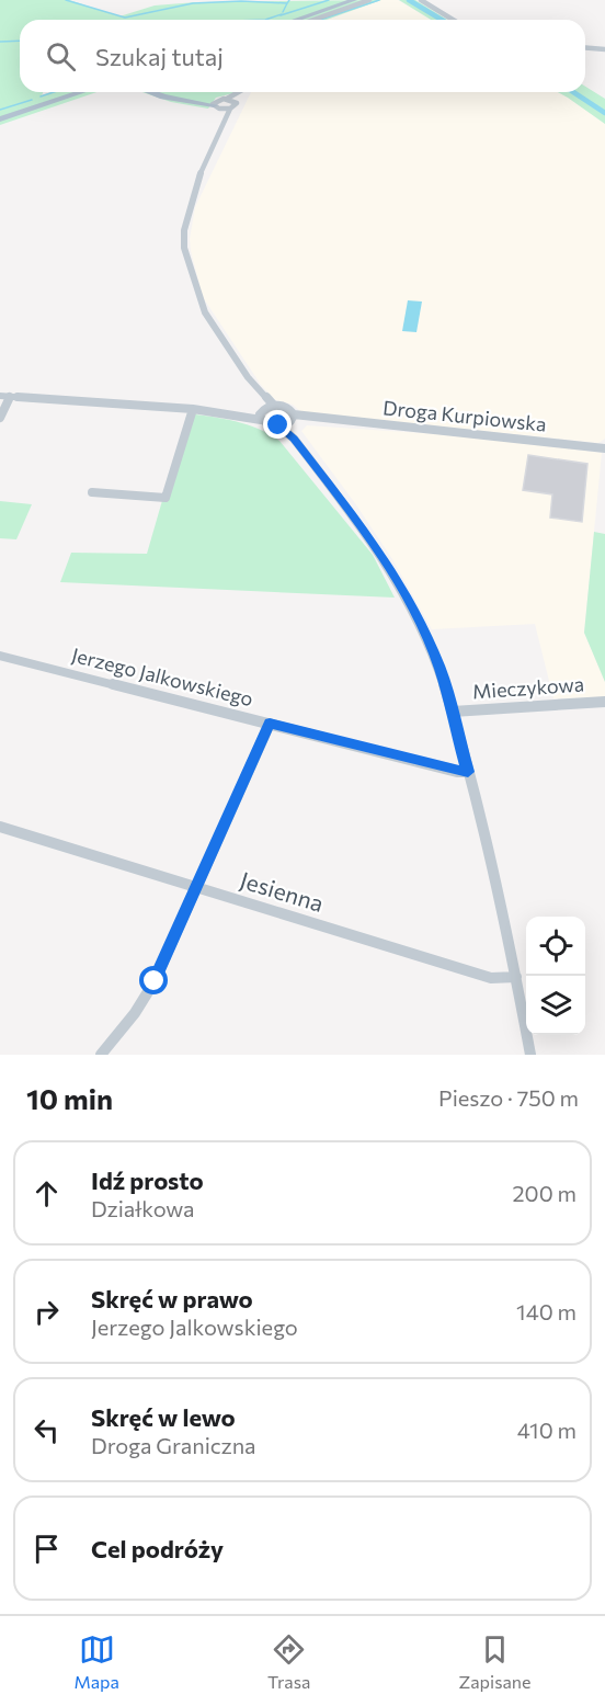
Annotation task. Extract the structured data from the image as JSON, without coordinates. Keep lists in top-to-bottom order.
{
  "streets": {
    "street": [
      "Droga Kurpiowska",
      "Jerzego Jalkowskiego",
      "Mieczykowa",
      "Jesienna"
    ]
  },
  "page": {
    "search": "Szukaj tutaj",
    "heading": ["10 min", "Pieszo · 750 m"],
    "list": [
      ["Idź prosto", "Działkowa", "200 m"],
      ["Skręć w prawo", "Jerzego Jalkowskiego", "140 m"],
      ["Skręć w lewo", "Droga Graniczna", "410 m"],
      "Cel podróży"
    ],
    "nav": ["Mapa", "Trasa", "Zapisane"]
  }
}
